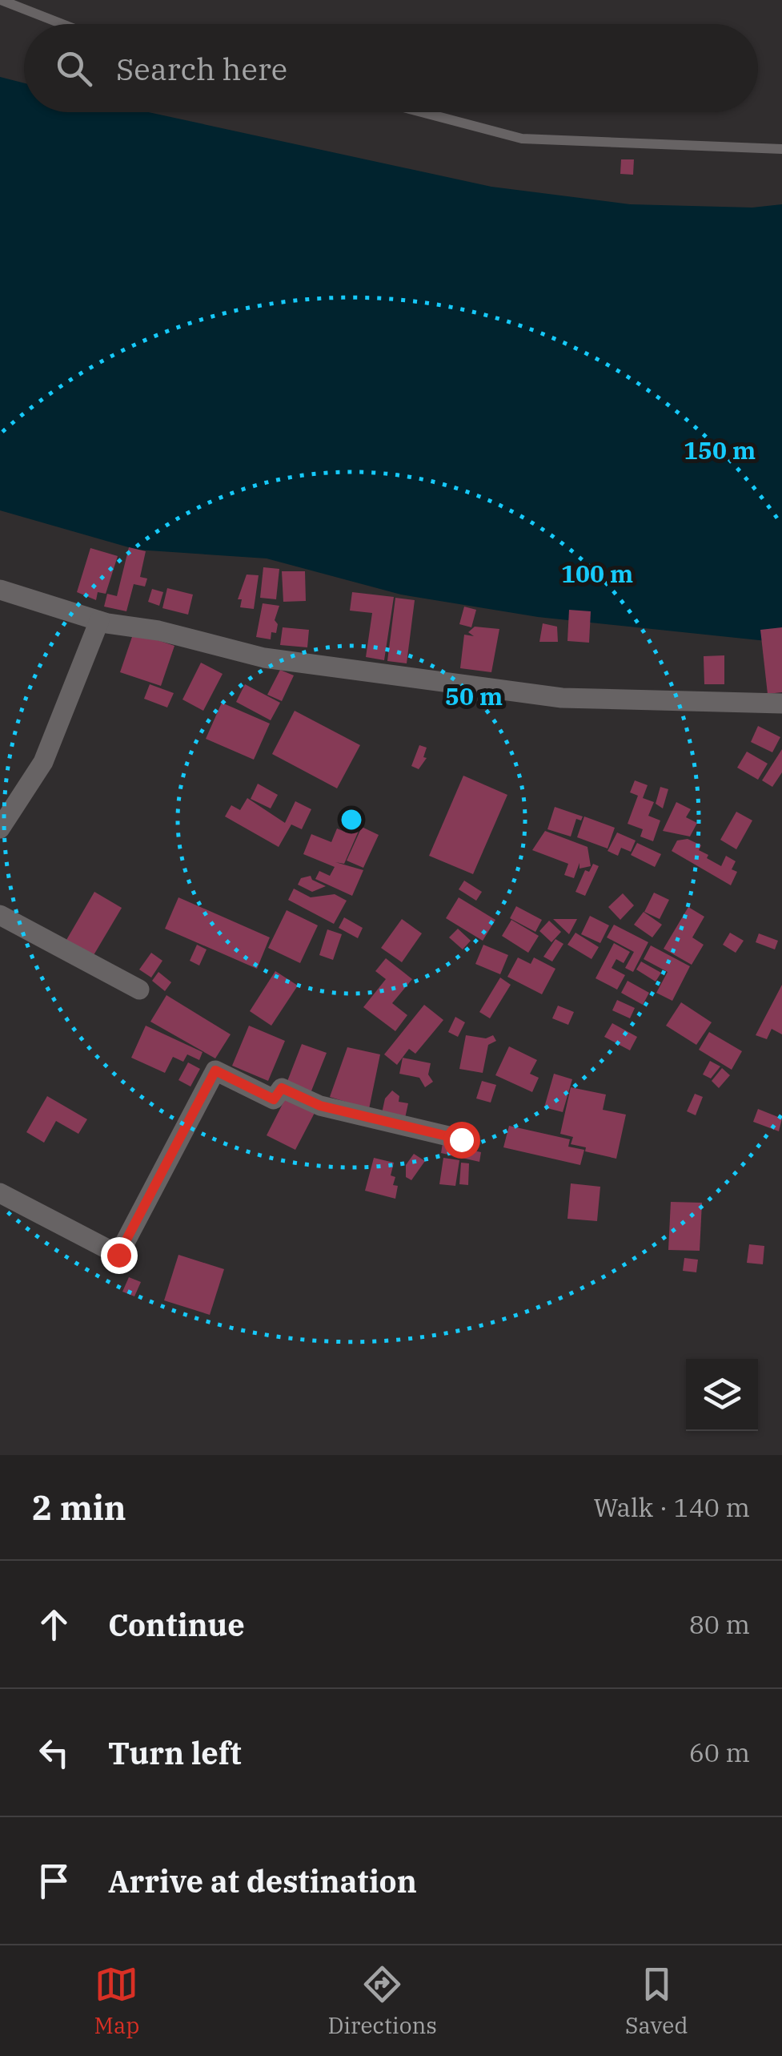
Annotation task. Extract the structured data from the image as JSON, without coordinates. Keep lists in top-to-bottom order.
{
  "page": {
    "search": "Search here",
    "heading": ["2 min", "Walk · 140 m"],
    "list": [
      ["Continue", "80 m"],
      ["Turn left", "60 m"],
      "Arrive at destination"
    ],
    "nav": ["Map", "Directions", "Saved"]
  },
  "rings": ["150 m", "100 m", "50 m"]
}
